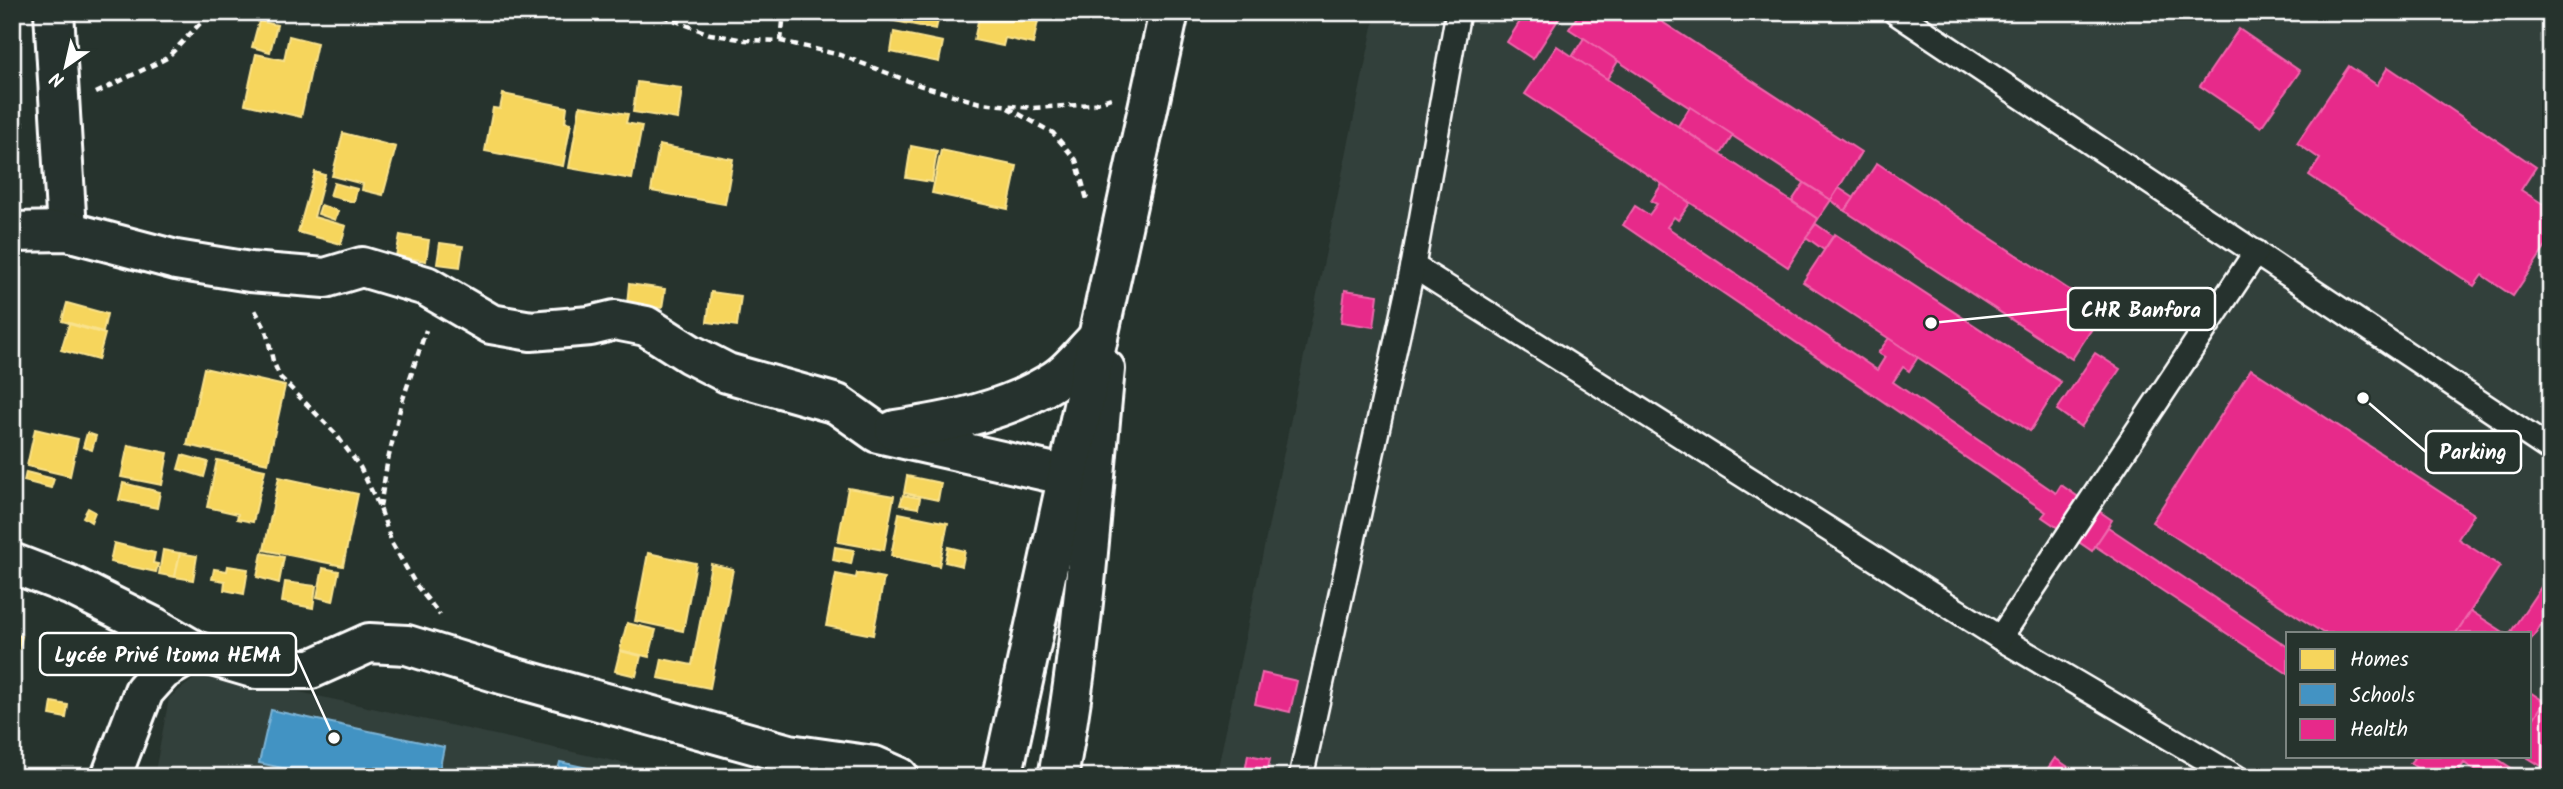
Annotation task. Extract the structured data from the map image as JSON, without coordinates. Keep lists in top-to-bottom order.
{
  "places": ["CHR Banfora", "Parking", "Lycée Privé Itoma HEMA"],
  "legend": ["Homes", "Schools", "Health"],
  "north": "bottom left"
}
